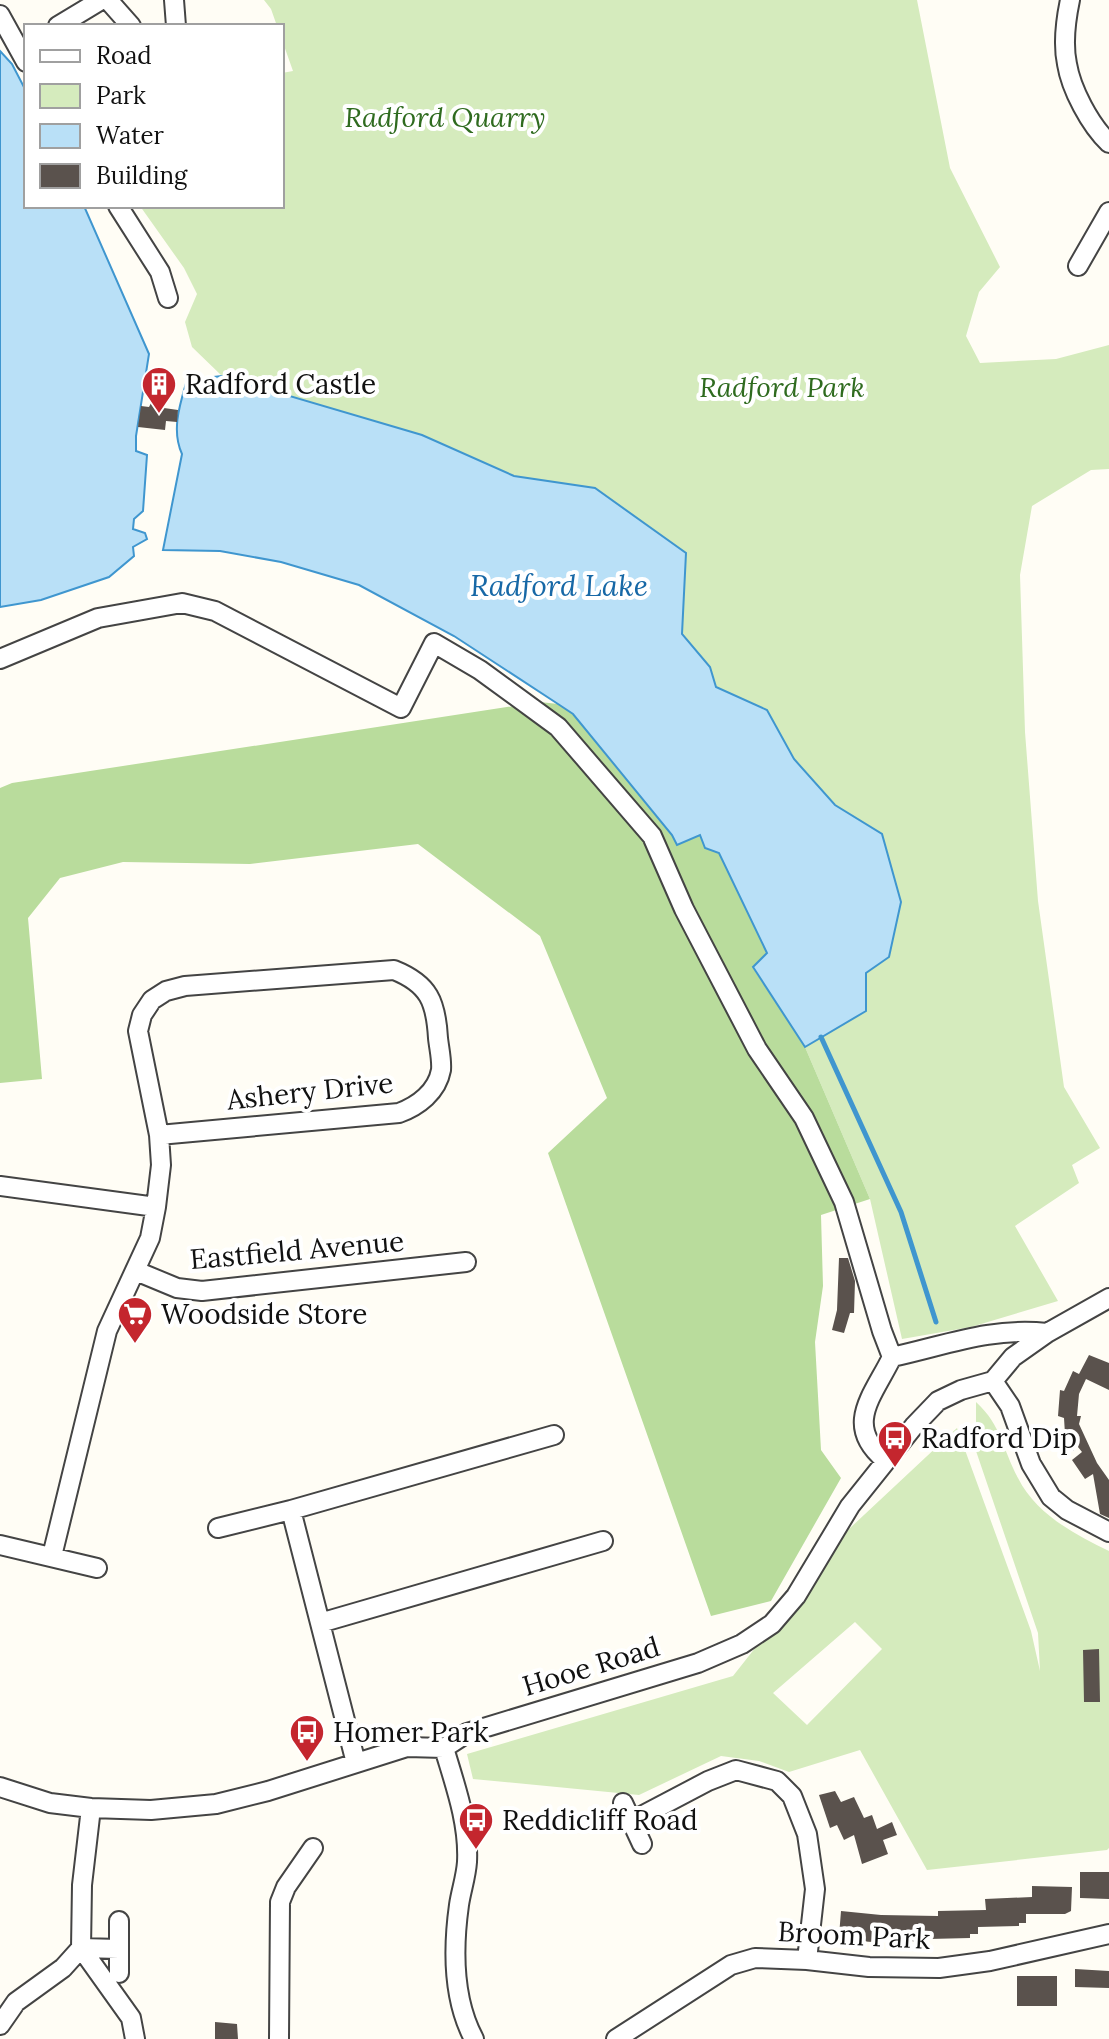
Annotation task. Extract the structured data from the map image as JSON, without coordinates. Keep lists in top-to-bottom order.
{
  "streets": {
    "street": [
      "Ashery Drive",
      "Eastfield Avenue",
      "Hooe Road",
      "Broom Park"
    ]
  },
  "crossings": [
    ["Ashery Drive", "Eastfield Avenue"]
  ],
  "water": ["Radford Lake"],
  "parks": ["Radford Quarry", "Radford Park"],
  "places": {
    "building": ["Radford Castle"],
    "supermarket": ["Woodside Store"],
    "bus stop": ["Radford Dip", "Homer Park", "Reddicliff Road"]
  },
  "legend": [
    "Road",
    "Park",
    "Water",
    "Building"
  ]
}
